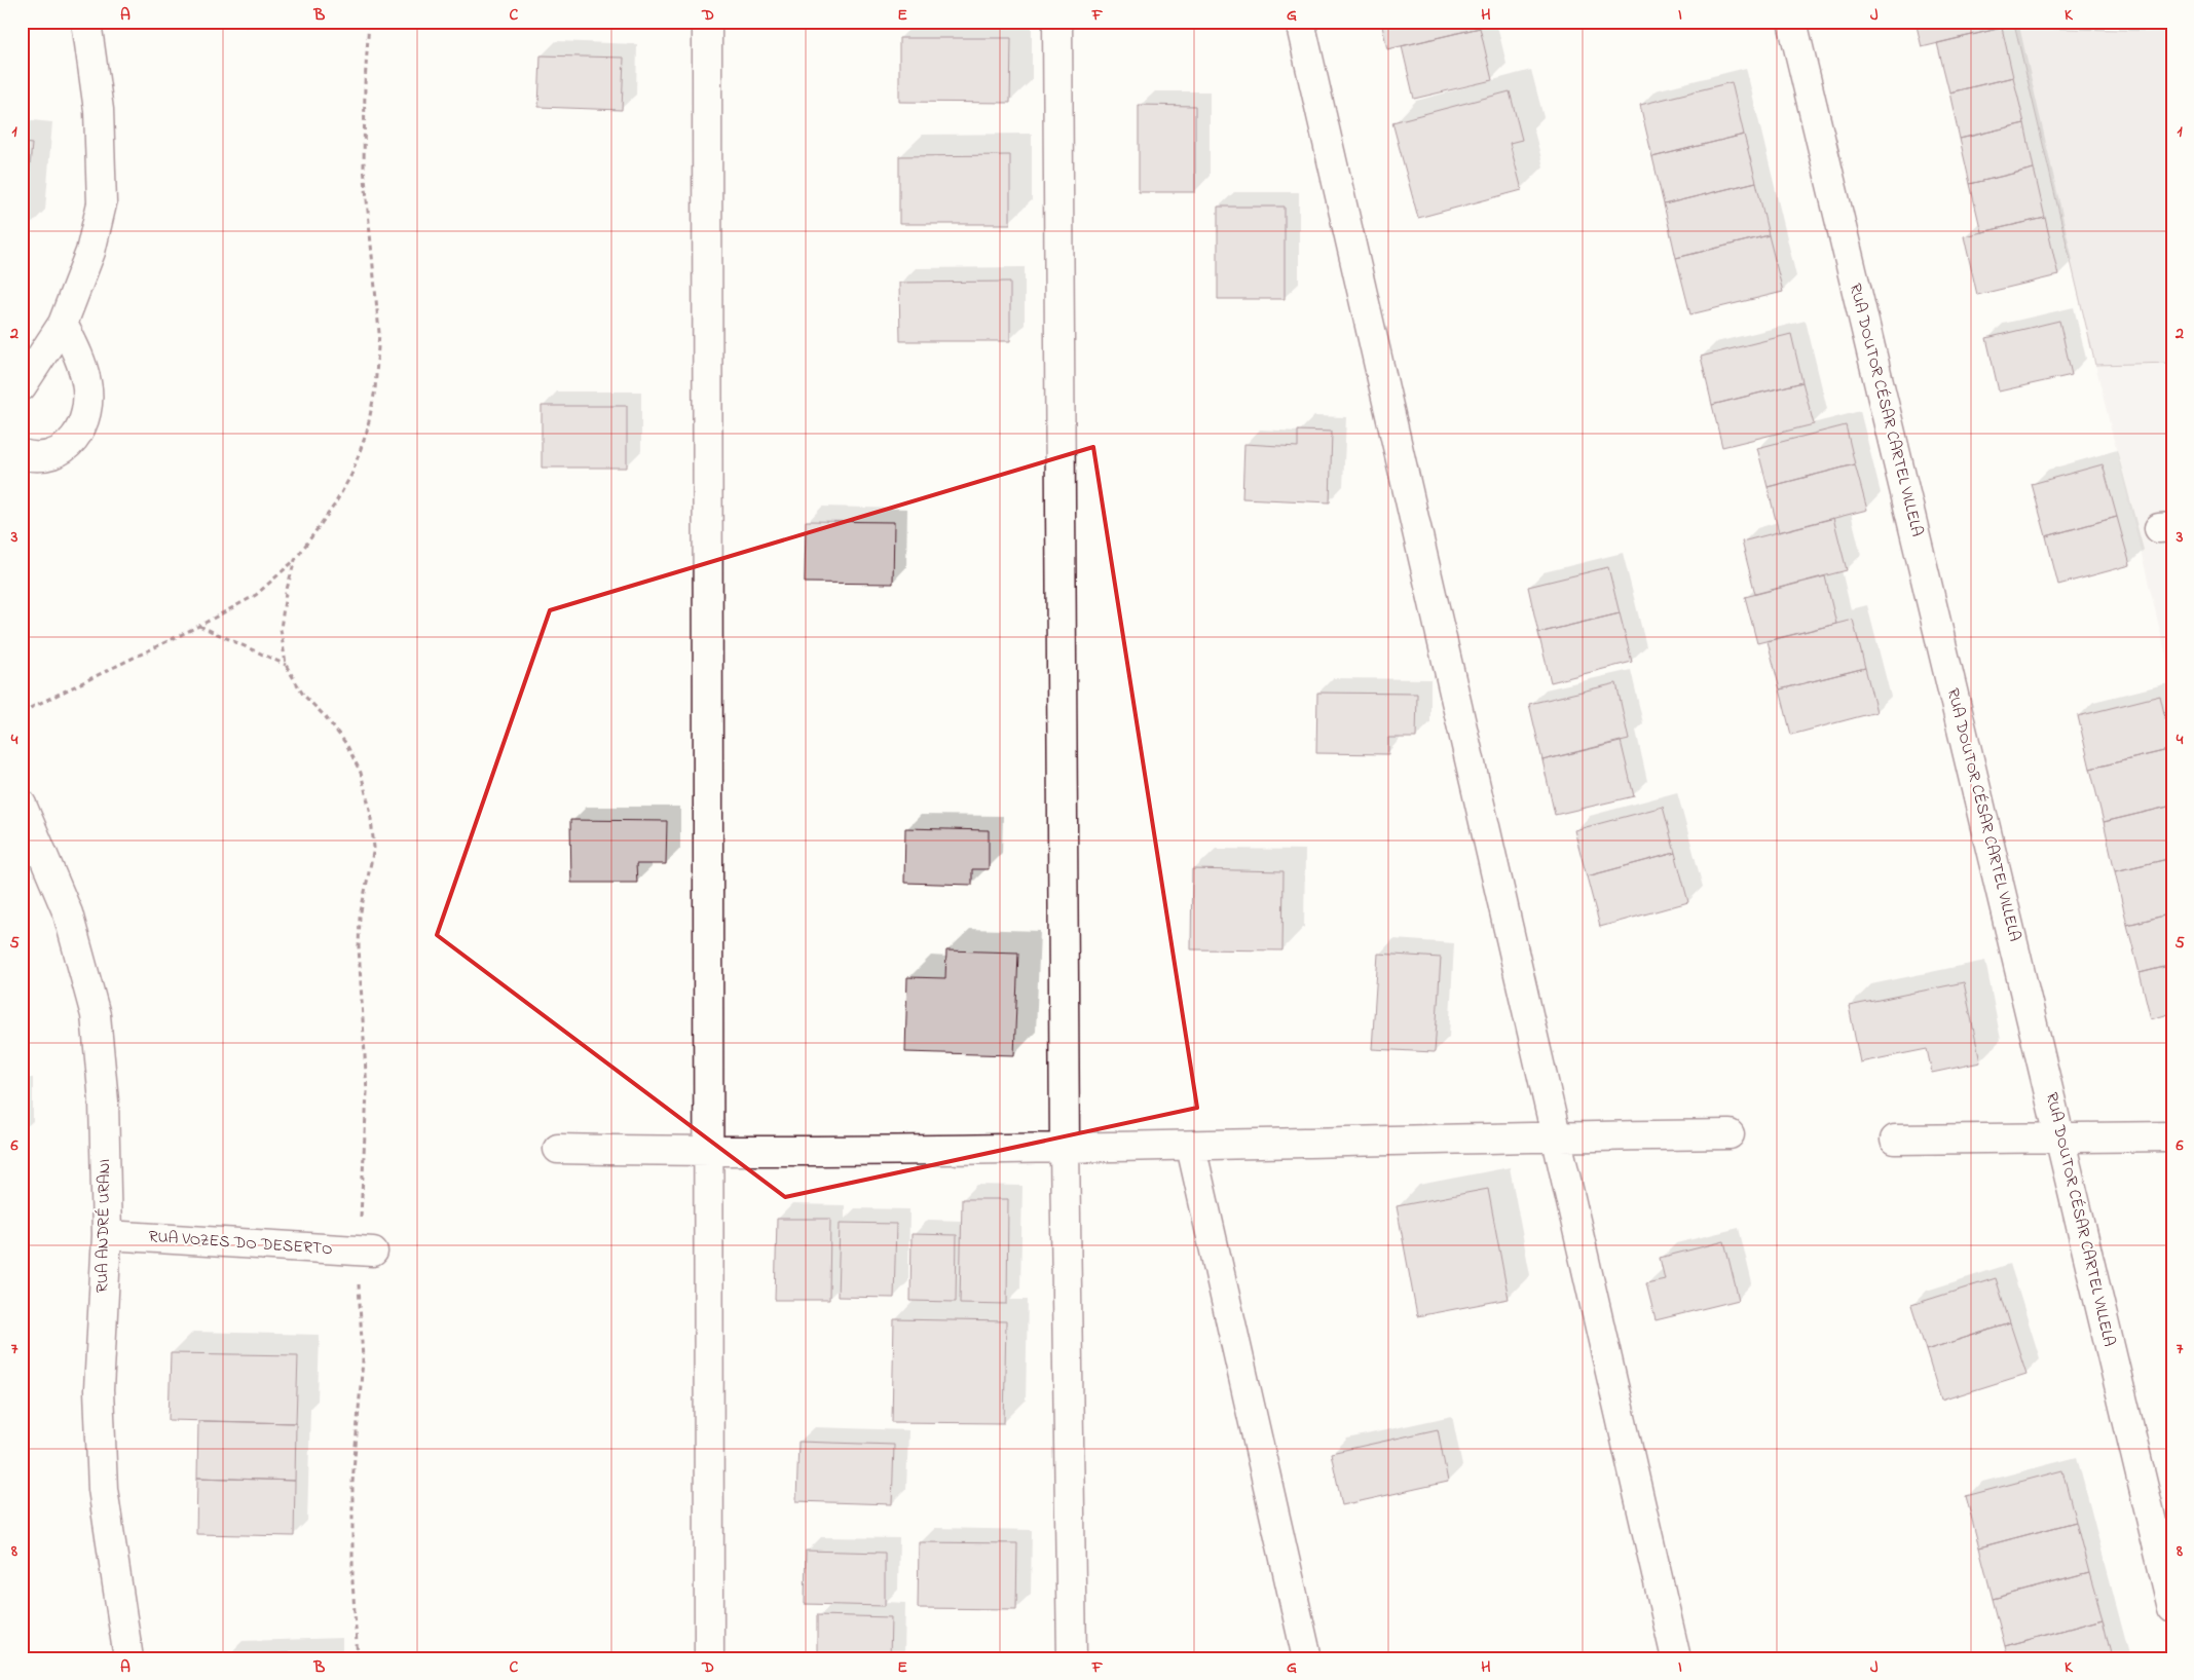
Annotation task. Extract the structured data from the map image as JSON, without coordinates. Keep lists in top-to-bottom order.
{
  "streets": {
    "street": ["RUA DOUTOR CÉSAR CARTEL VILLELA", "RUA ANDRÉ URANI", "RUA VOZES DO DESERTO"]
  },
  "crossings": [
    ["RUA ANDRÉ URANI", "RUA VOZES DO DESERTO"]
  ],
  "grid": {
    "columns": [
      "A",
      "B",
      "C",
      "D",
      "E",
      "F",
      "G",
      "H",
      "I",
      "J",
      "K"
    ],
    "rows": [
      "1",
      "2",
      "3",
      "4",
      "5",
      "6",
      "7",
      "8"
    ]
  }
}
